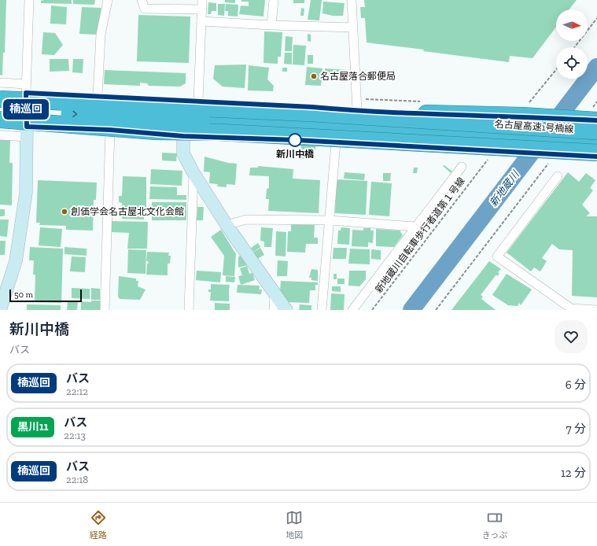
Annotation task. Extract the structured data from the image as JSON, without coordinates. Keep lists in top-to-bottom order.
{
  "streets": {
    "highway": ["名古屋高速1号楠線"],
    "path": ["新地蔵川自転車歩行者道第１号線"]
  },
  "water": ["新地蔵川"],
  "places": ["名古屋落合郵便局", "新川中橋", "創価学会名古屋北文化会館"],
  "lines": ["bus line 楠巡回"],
  "scale_bar": "50 m",
  "north": "right",
  "page": {
    "on_map": "楠巡回",
    "scale": "50 m",
    "heading": ["新川中橋", "バス"],
    "list": [
      {
        "mark": "楠巡回",
        "name": "バス",
        "note": "22:12",
        "value": "6 分"
      },
      {
        "mark": "黒川11",
        "name": "バス",
        "note": "22:13",
        "value": "7 分"
      },
      {
        "mark": "楠巡回",
        "name": "バス",
        "note": "22:18",
        "value": "12 分"
      }
    ],
    "tabs": ["経路", "地図", "きっぷ"]
  }
}
